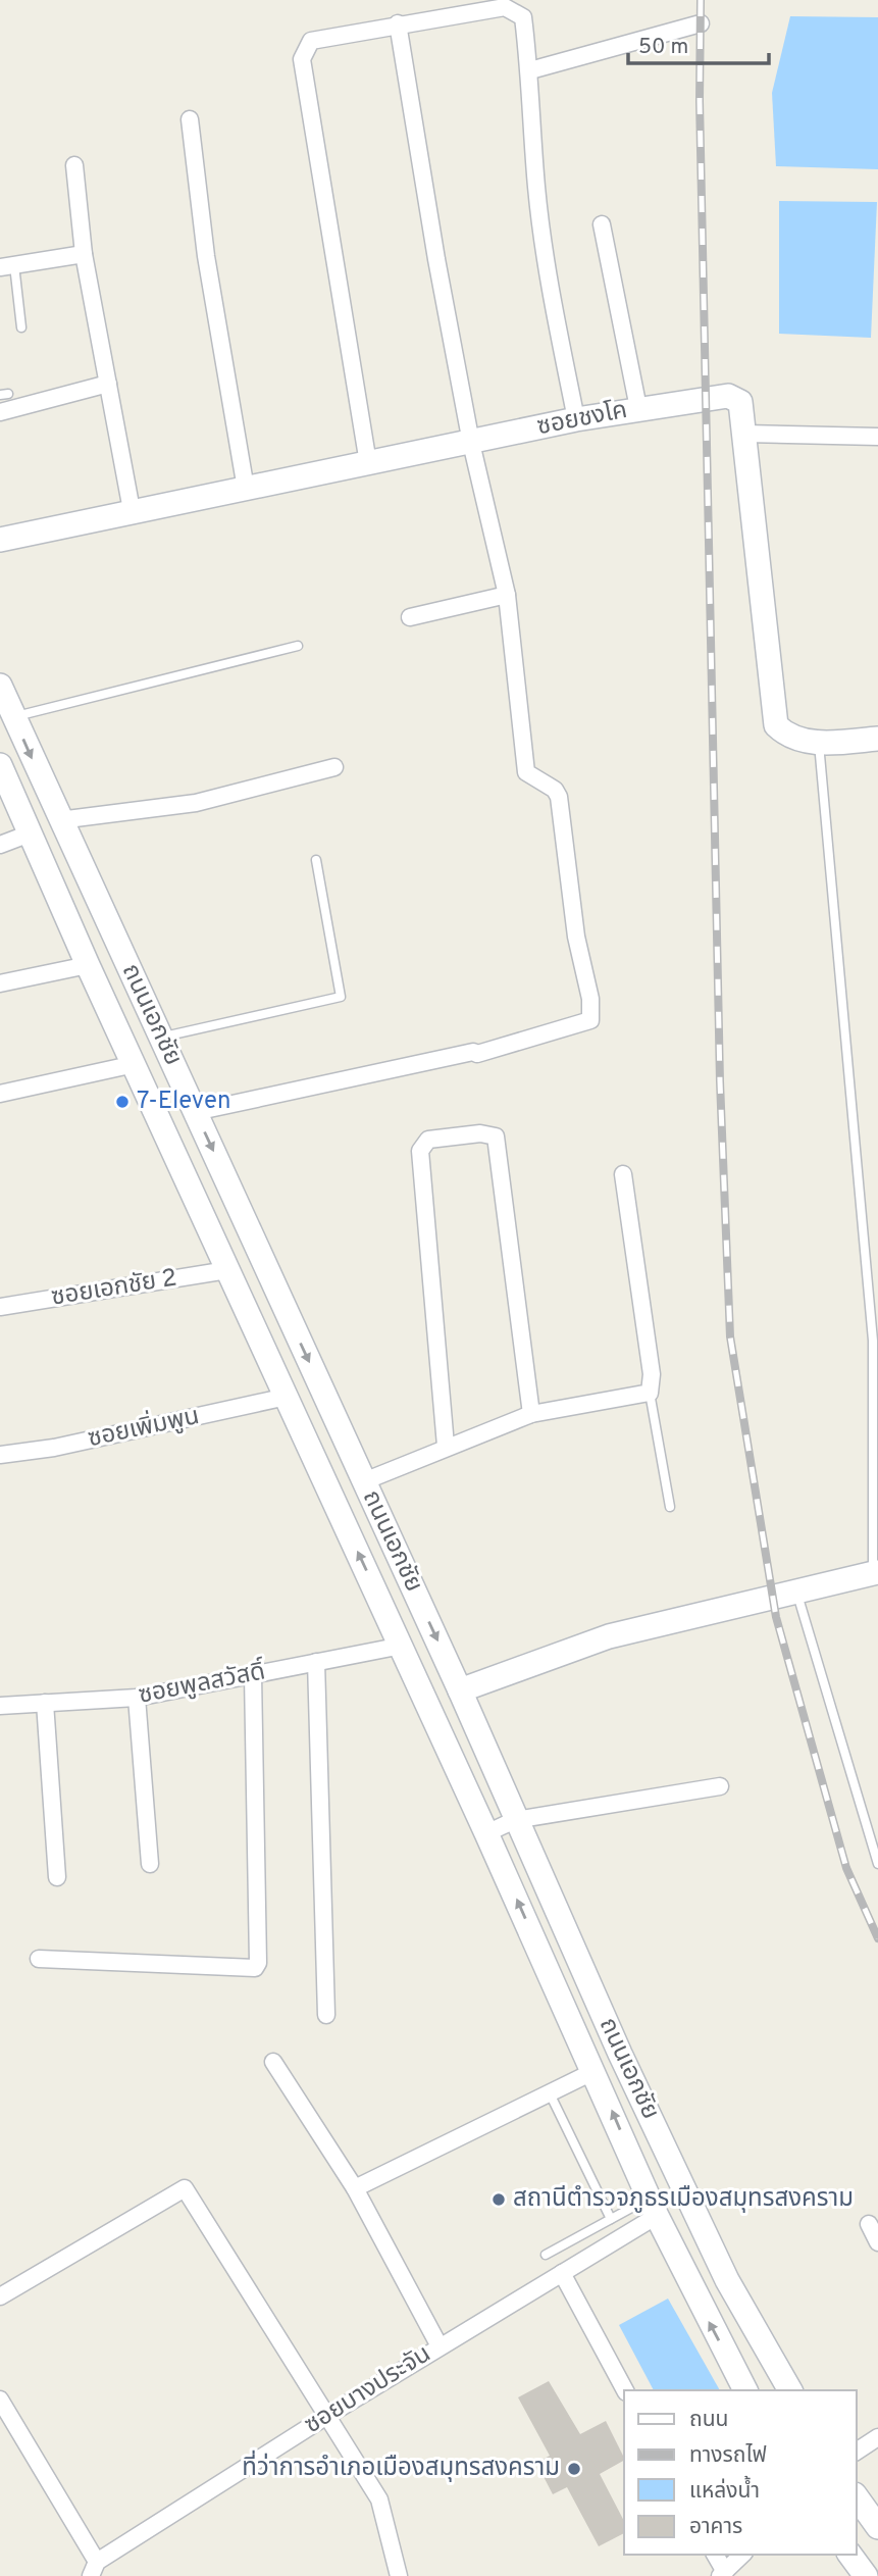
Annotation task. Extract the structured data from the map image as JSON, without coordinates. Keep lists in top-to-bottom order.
{
  "streets": {
    "main road": ["ซอยชงโค", "ถนนเอกชัย"],
    "street": [
      "ซอยเอกชัย 2",
      "ซอยเพิ่มพูน",
      "ซอยพูลสวัสดิ์",
      "ซอยบางประจัน"
    ]
  },
  "crossings": [
    ["ถนนเอกชัย", "ซอยเอกชัย 2"],
    ["ถนนเอกชัย", "ซอยเพิ่มพูน"],
    ["ถนนเอกชัย", "ซอยพูลสวัสดิ์"],
    ["ถนนเอกชัย", "ซอยบางประจัน"]
  ],
  "places": ["7-Eleven", "สถานีตำรวจภูธรเมืองสมุทรสงคราม", "ที่ว่าการอำเภอเมืองสมุทรสงคราม"],
  "legend": [
    "ถนน",
    "ทางรถไฟ",
    "แหล่งน้ำ",
    "อาคาร"
  ],
  "scale_bar": "50 m"
}
